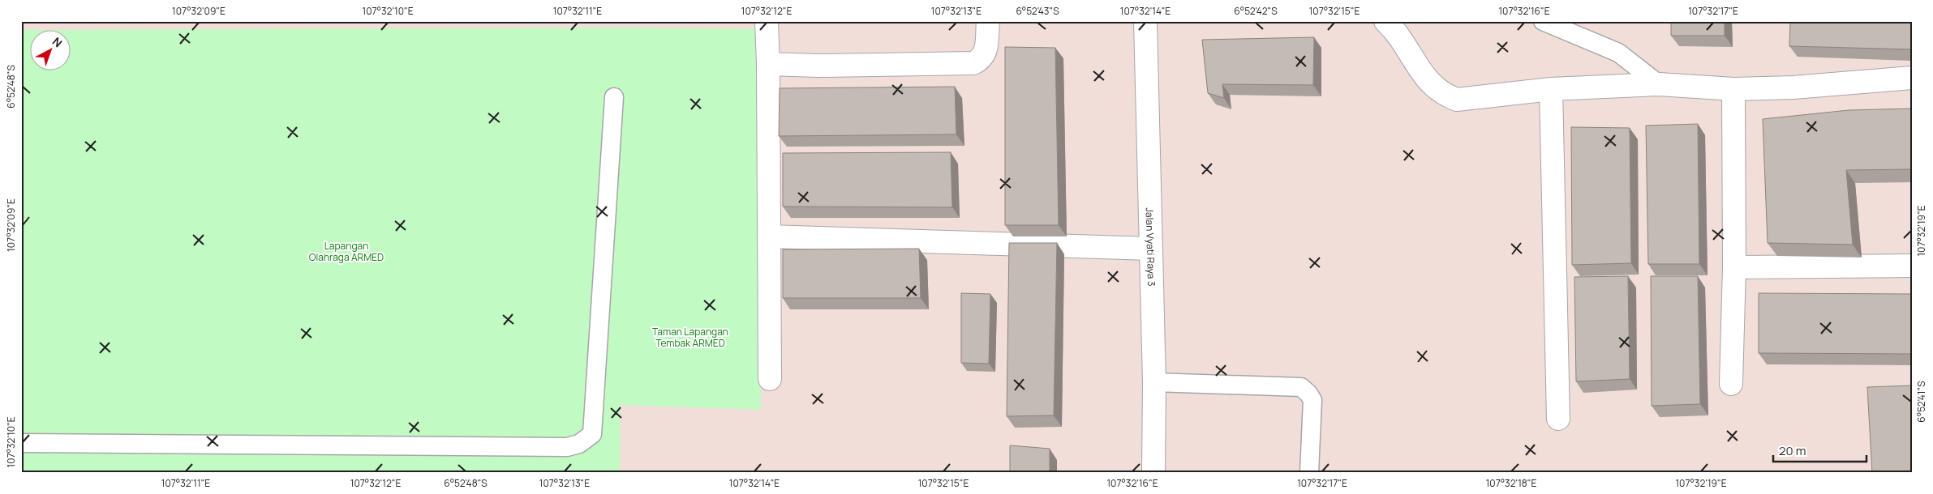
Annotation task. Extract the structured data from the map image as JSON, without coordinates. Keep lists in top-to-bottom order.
{
  "streets": {
    "street": ["Jalan Vyati Raya 3"]
  },
  "parks": ["Lapangan Olahraga ARMED", "Taman Lapangan Tembak ARMED"],
  "scale_bar": "20 m",
  "north": "top right",
  "coordinates": [
    "107°32'09\"E",
    "107°32'10\"E",
    "107°32'11\"E",
    "107°32'12\"E",
    "107°32'13\"E",
    "6°52'43\"S",
    "107°32'14\"E",
    "6°52'42\"S",
    "107°32'15\"E",
    "107°32'16\"E",
    "107°32'17\"E",
    "6°52'48\"S",
    "107°32'19\"E",
    "6°52'41\"S",
    "107°32'18\"E"
  ]
}
